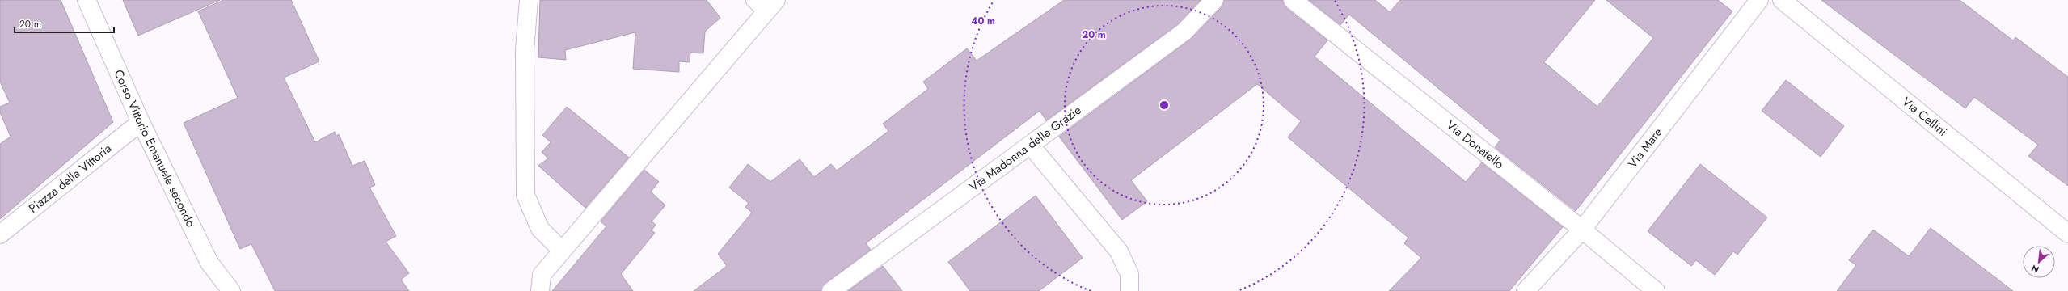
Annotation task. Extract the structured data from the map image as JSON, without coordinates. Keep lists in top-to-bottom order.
{
  "streets": {
    "street": [
      "Via Cellini",
      "Via Donatello",
      "Corso Vittorio Emanuele secondo",
      "Via Mare",
      "Via Madonna delle Grazie",
      "Piazza della Vittoria"
    ]
  },
  "crossings": [
    ["Via Donatello", "Via Mare"],
    ["Corso Vittorio Emanuele secondo", "Piazza della Vittoria"]
  ],
  "scale_bar": "20 m",
  "north": "bottom left",
  "rings": ["40 m", "20 m"]
}
